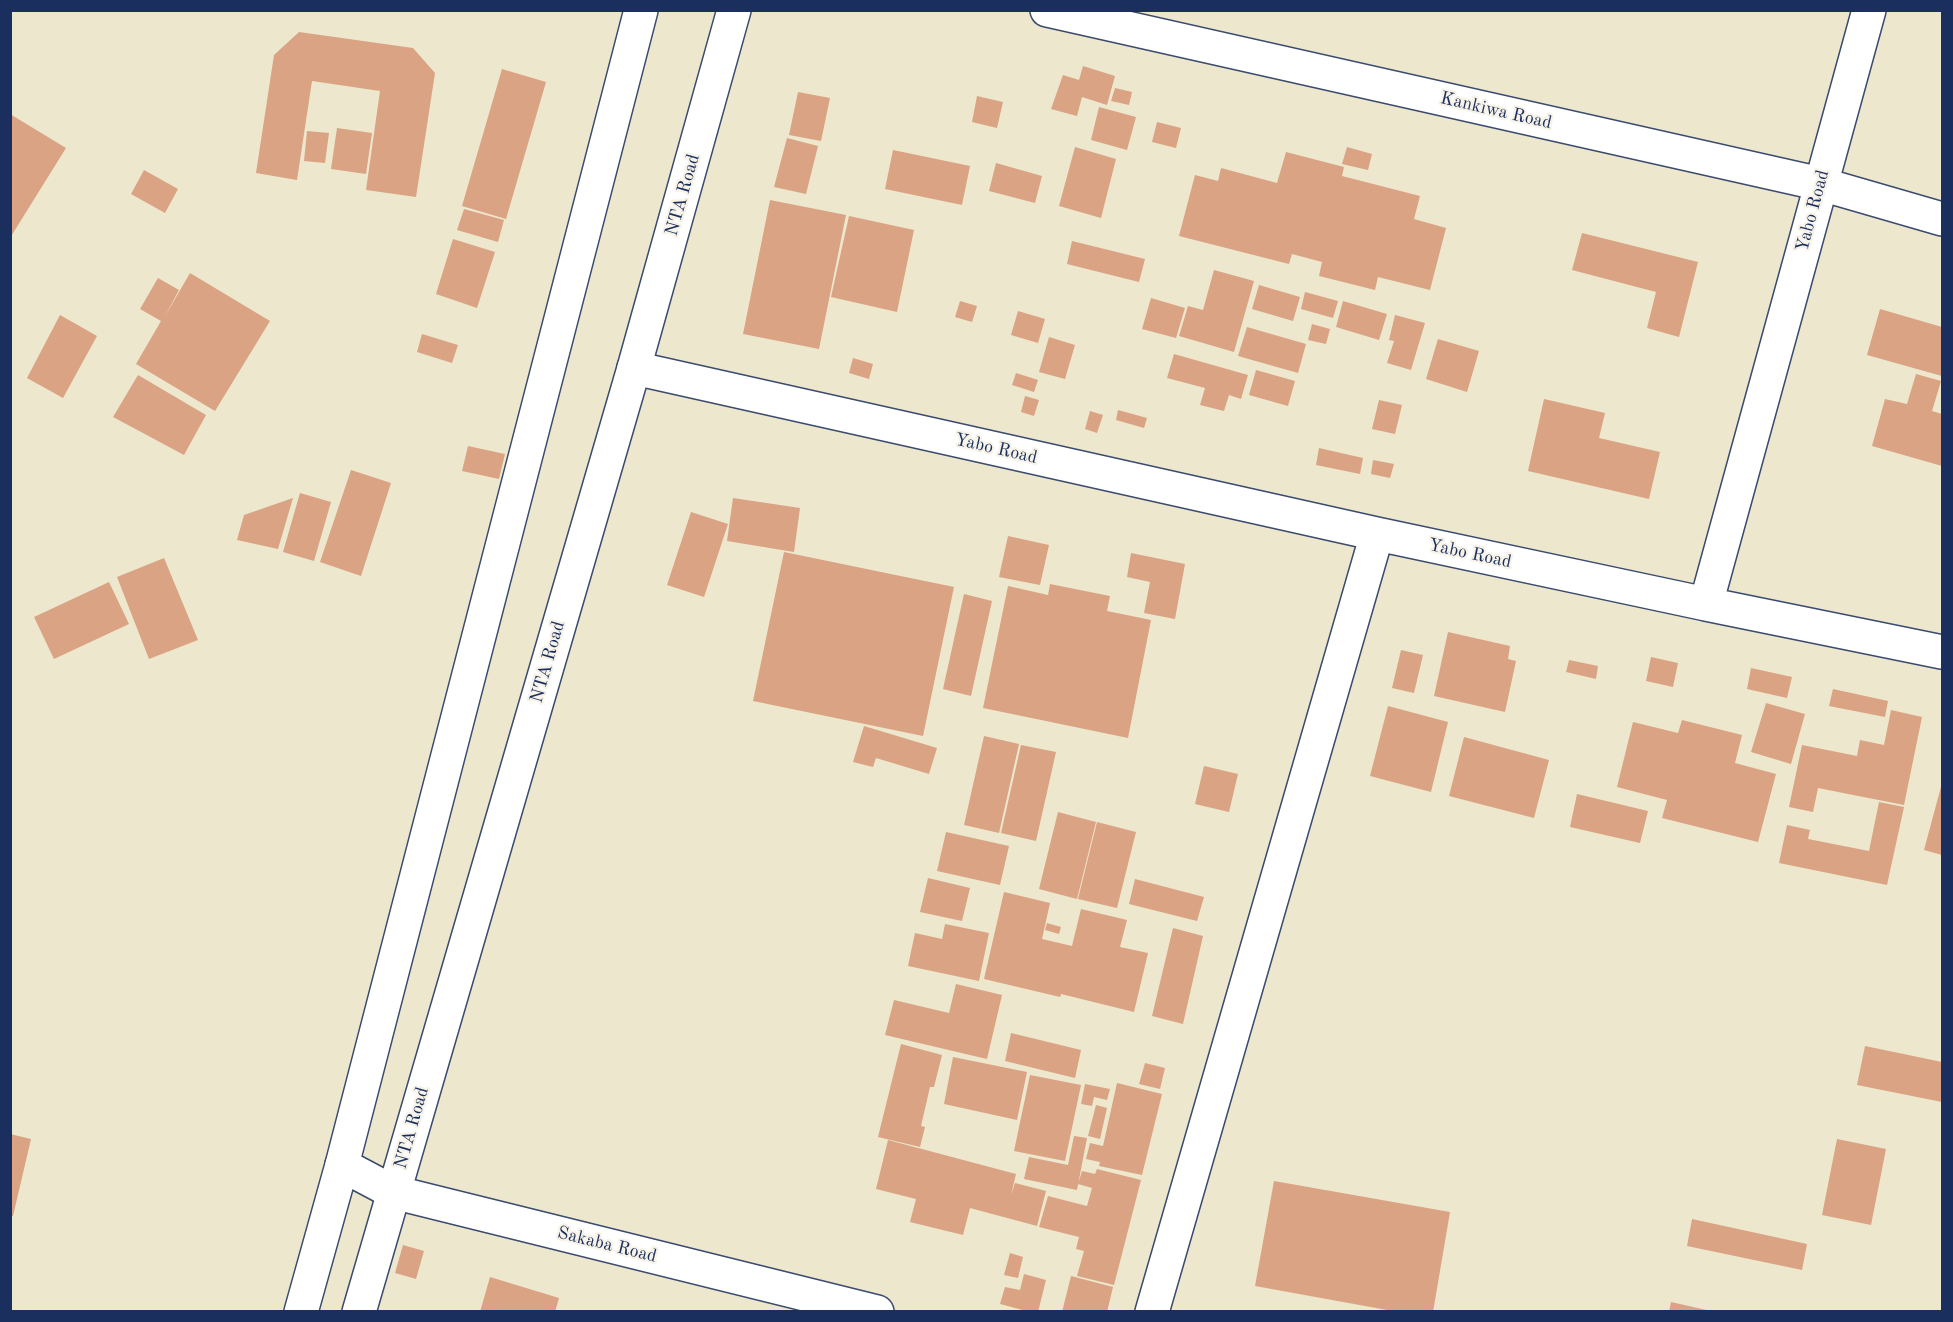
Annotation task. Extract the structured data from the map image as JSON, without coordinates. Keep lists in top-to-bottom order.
{
  "streets": {
    "street": [
      "Kankiwa Road",
      "NTA Road",
      "Yabo Road",
      "Sakaba Road"
    ]
  },
  "crossings": [
    ["Kankiwa Road", "Yabo Road"],
    ["NTA Road", "Yabo Road"],
    ["NTA Road", "Sakaba Road"]
  ]
}
